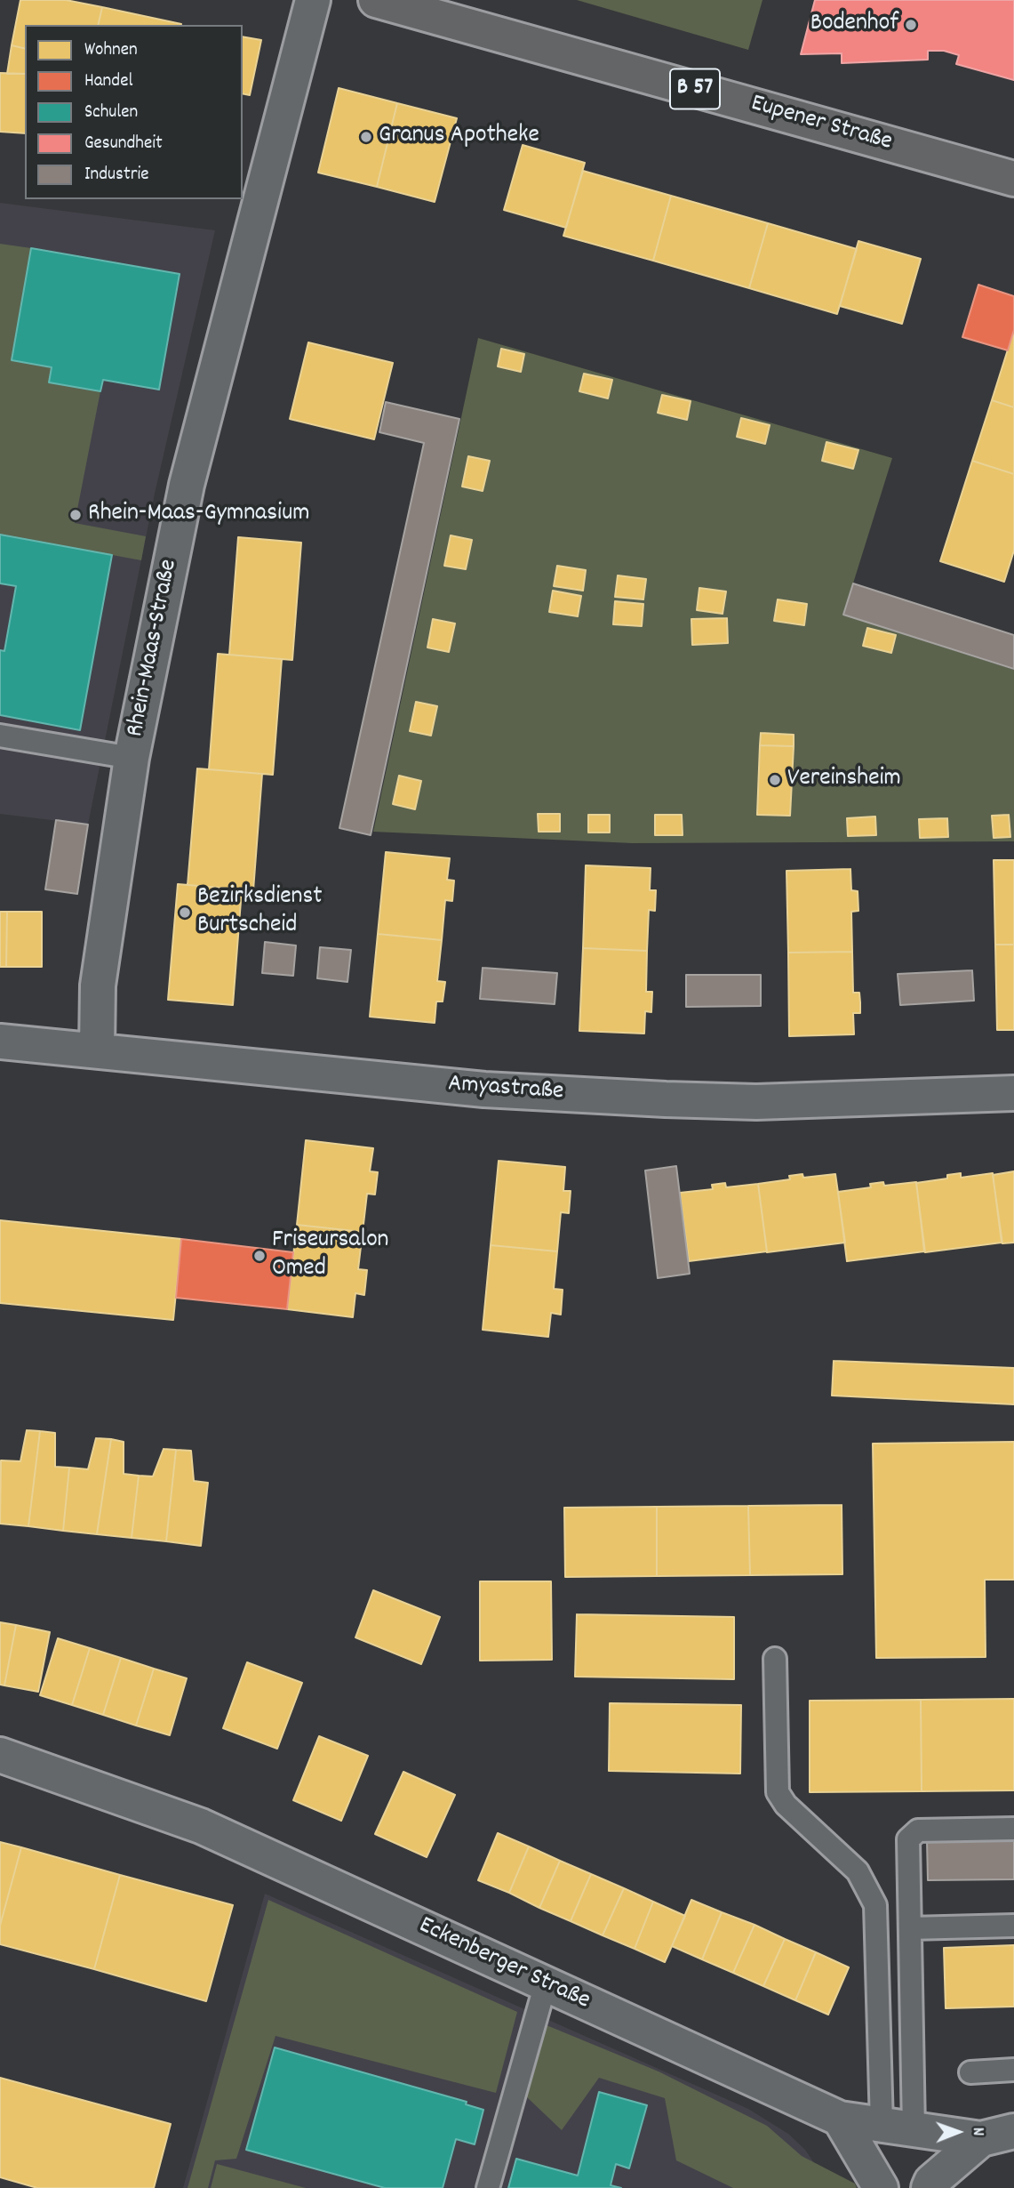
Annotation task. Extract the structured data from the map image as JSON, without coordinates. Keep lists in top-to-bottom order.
{
  "streets": {
    "main road": ["B 57", "Eupener Straße"],
    "street": ["Rhein-Maas-Straße", "Amyastraße", "Eckenberger Straße"]
  },
  "crossings": [
    ["Rhein-Maas-Straße", "Amyastraße"]
  ],
  "places": [
    "Bodenhof",
    "Granus Apotheke",
    "Rhein-Maas-Gymnasium",
    "Vereinsheim",
    "Bezirksdienst Burtscheid",
    "Friseursalon Omed"
  ],
  "legend": [
    "Wohnen",
    "Handel",
    "Schulen",
    "Gesundheit",
    "Industrie"
  ],
  "north": "right"
}
